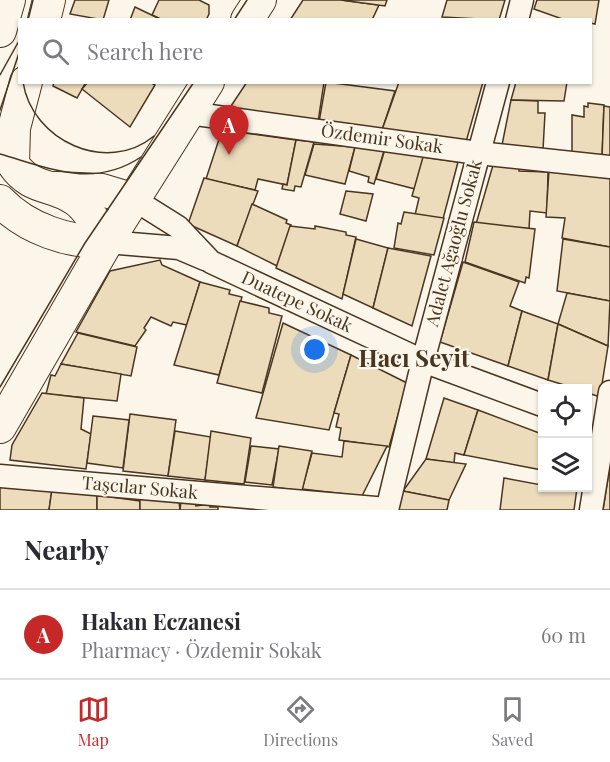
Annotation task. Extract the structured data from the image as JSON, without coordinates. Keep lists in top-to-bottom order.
{
  "streets": {
    "street": [
      "Özdemir Sokak",
      "Adalet Ağaoğlu Sokak",
      "Duatepe Sokak",
      "Taşcılar Sokak"
    ]
  },
  "crossings": [
    ["Özdemir Sokak", "Adalet Ağaoğlu Sokak"],
    ["Adalet Ağaoğlu Sokak", "Duatepe Sokak"],
    ["Adalet Ağaoğlu Sokak", "Taşcılar Sokak"]
  ],
  "districts": ["Hacı Seyit"],
  "page": {
    "search": "Search here",
    "pins": "A",
    "heading": "Nearby",
    "list": [
      {
        "mark": "A",
        "name": "Hakan Eczanesi",
        "note": "Pharmacy · Özdemir Sokak",
        "value": "60 m"
      }
    ],
    "nav": ["Map", "Directions", "Saved"]
  }
}
